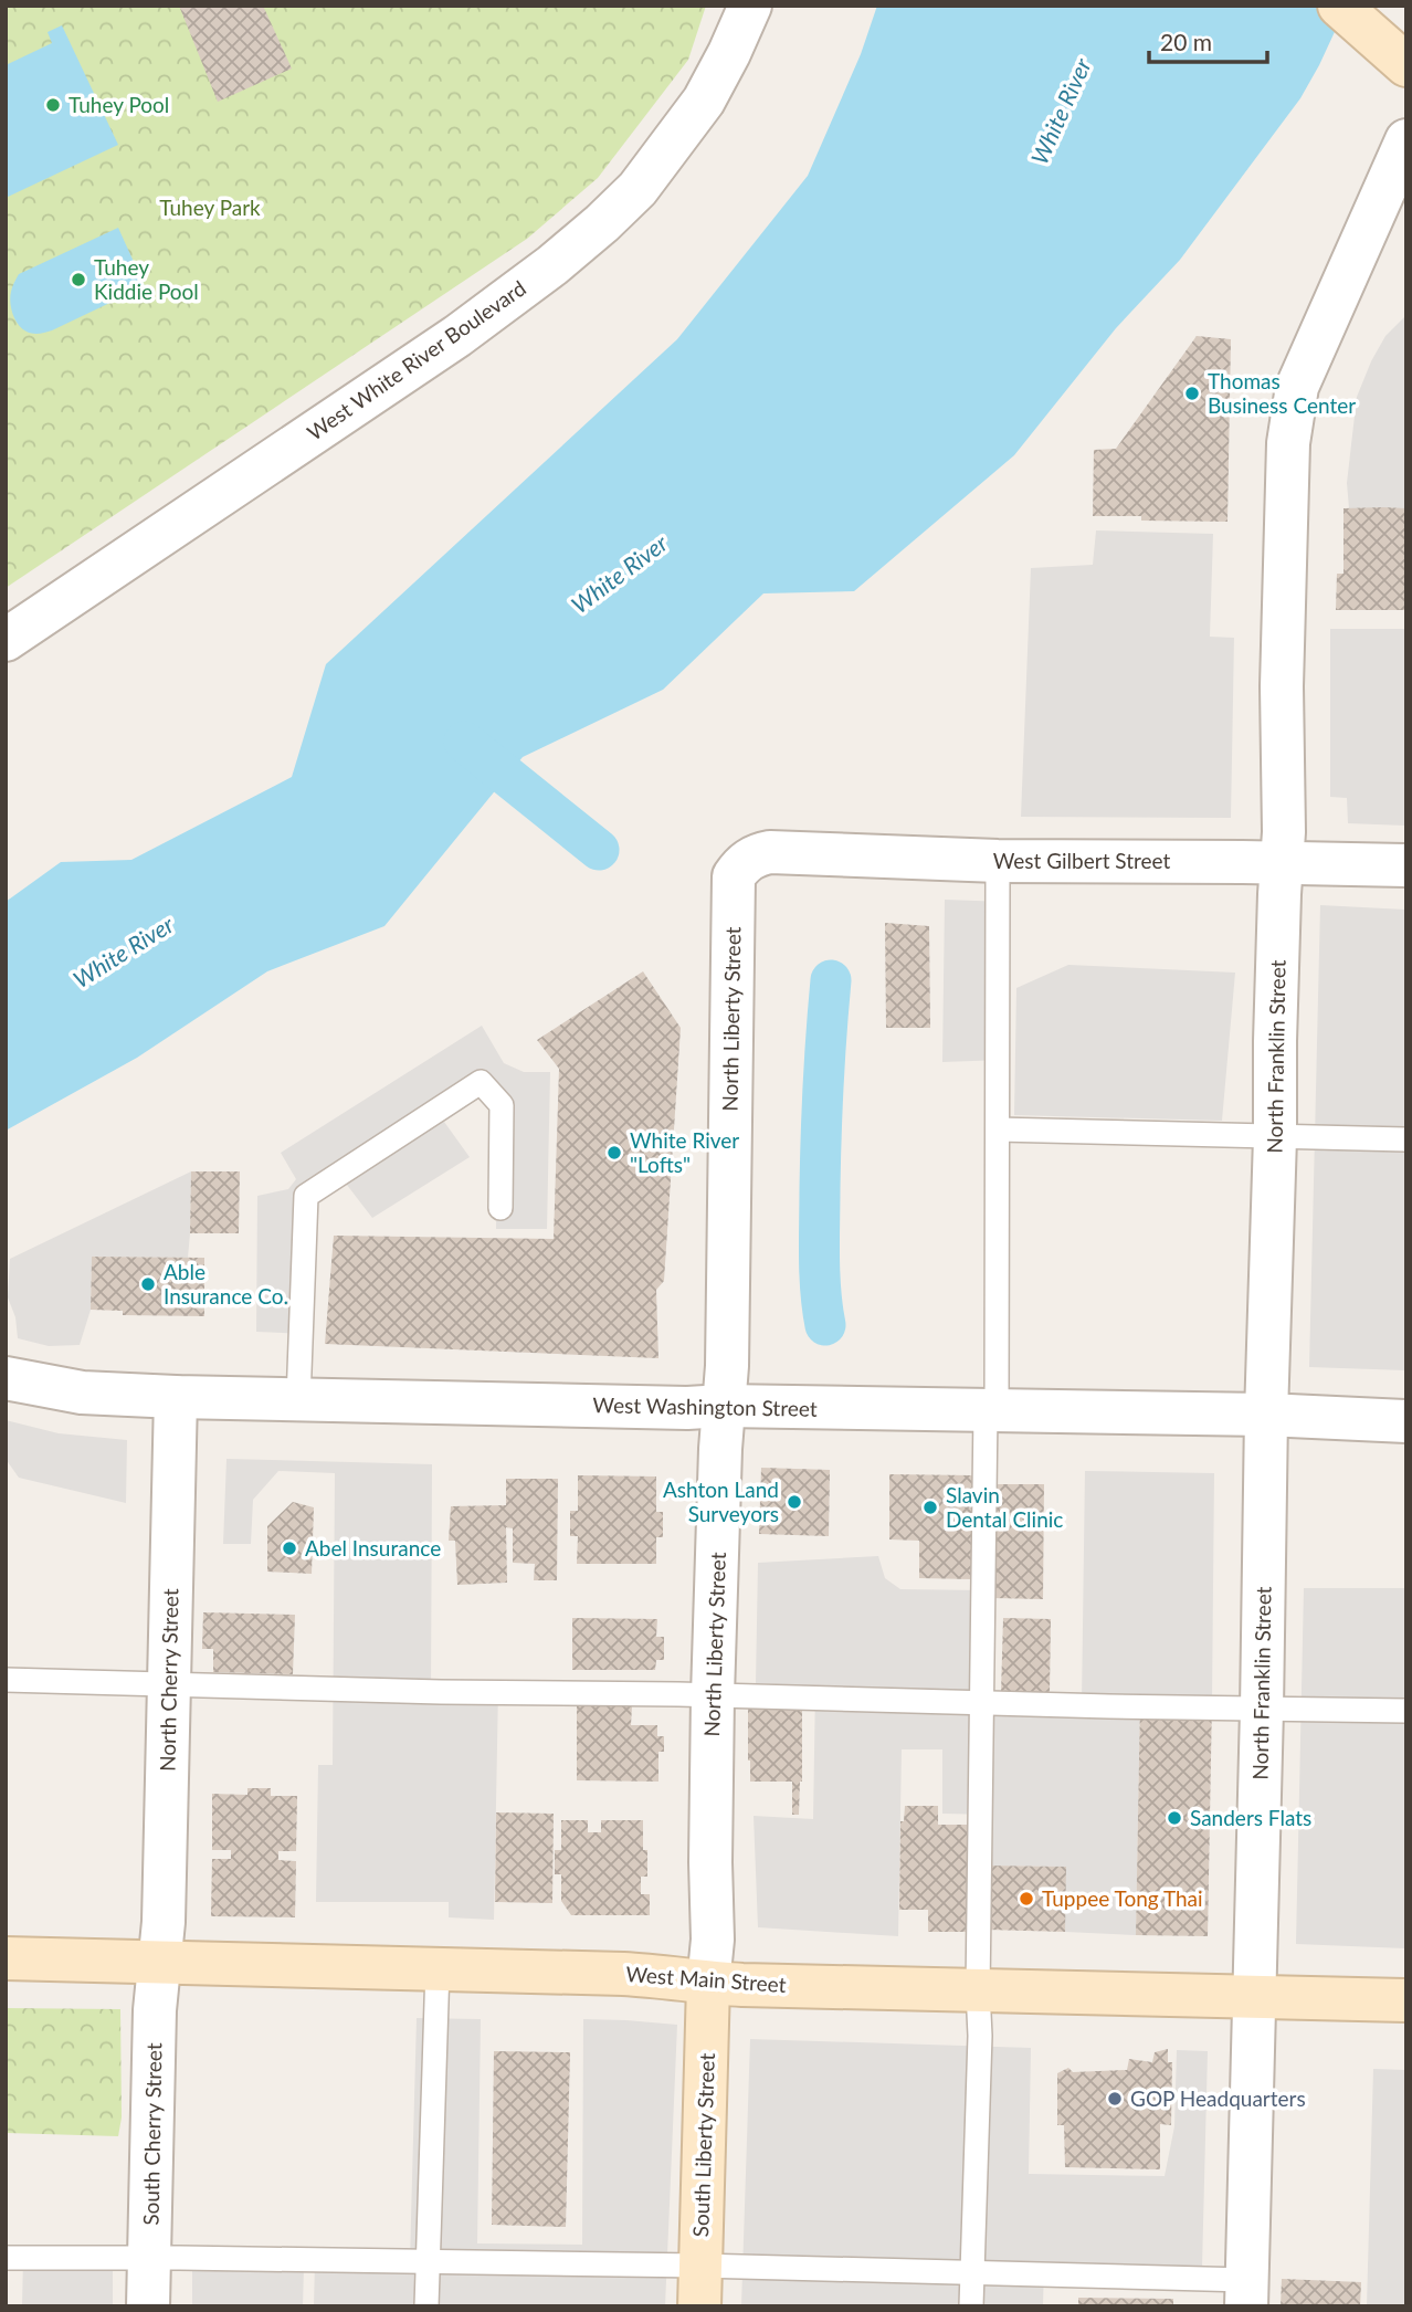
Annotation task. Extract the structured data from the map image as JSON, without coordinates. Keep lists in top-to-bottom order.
{
  "streets": {
    "main road": ["West Main Street", "South Liberty Street"],
    "street": [
      "West White River Boulevard",
      "West Gilbert Street",
      "North Liberty Street",
      "North Franklin Street",
      "West Washington Street",
      "North Cherry Street",
      "South Cherry Street"
    ]
  },
  "crossings": [
    ["West Gilbert Street", "North Liberty Street"],
    ["West Gilbert Street", "North Franklin Street"],
    ["North Liberty Street", "West Washington Street"],
    ["North Liberty Street", "West Main Street"],
    ["North Liberty Street", "South Liberty Street"],
    ["North Franklin Street", "West Washington Street"],
    ["North Franklin Street", "West Main Street"],
    ["West Washington Street", "North Cherry Street"],
    ["North Cherry Street", "West Main Street"],
    ["North Cherry Street", "South Cherry Street"],
    ["West Main Street", "South Cherry Street"],
    ["West Main Street", "South Liberty Street"]
  ],
  "water": ["White River"],
  "parks": ["Tuhey Park"],
  "places": [
    "Tuhey Pool",
    "Tuhey Kiddie Pool",
    "Thomas Business Center",
    "White River \"Lofts\"",
    "Able Insurance Co.",
    "Ashton Land Surveyors",
    "Slavin Dental Clinic",
    "Abel Insurance",
    "Sanders Flats",
    "Tuppee Tong Thai",
    "GOP Headquarters"
  ],
  "scale_bar": "20 m"
}
